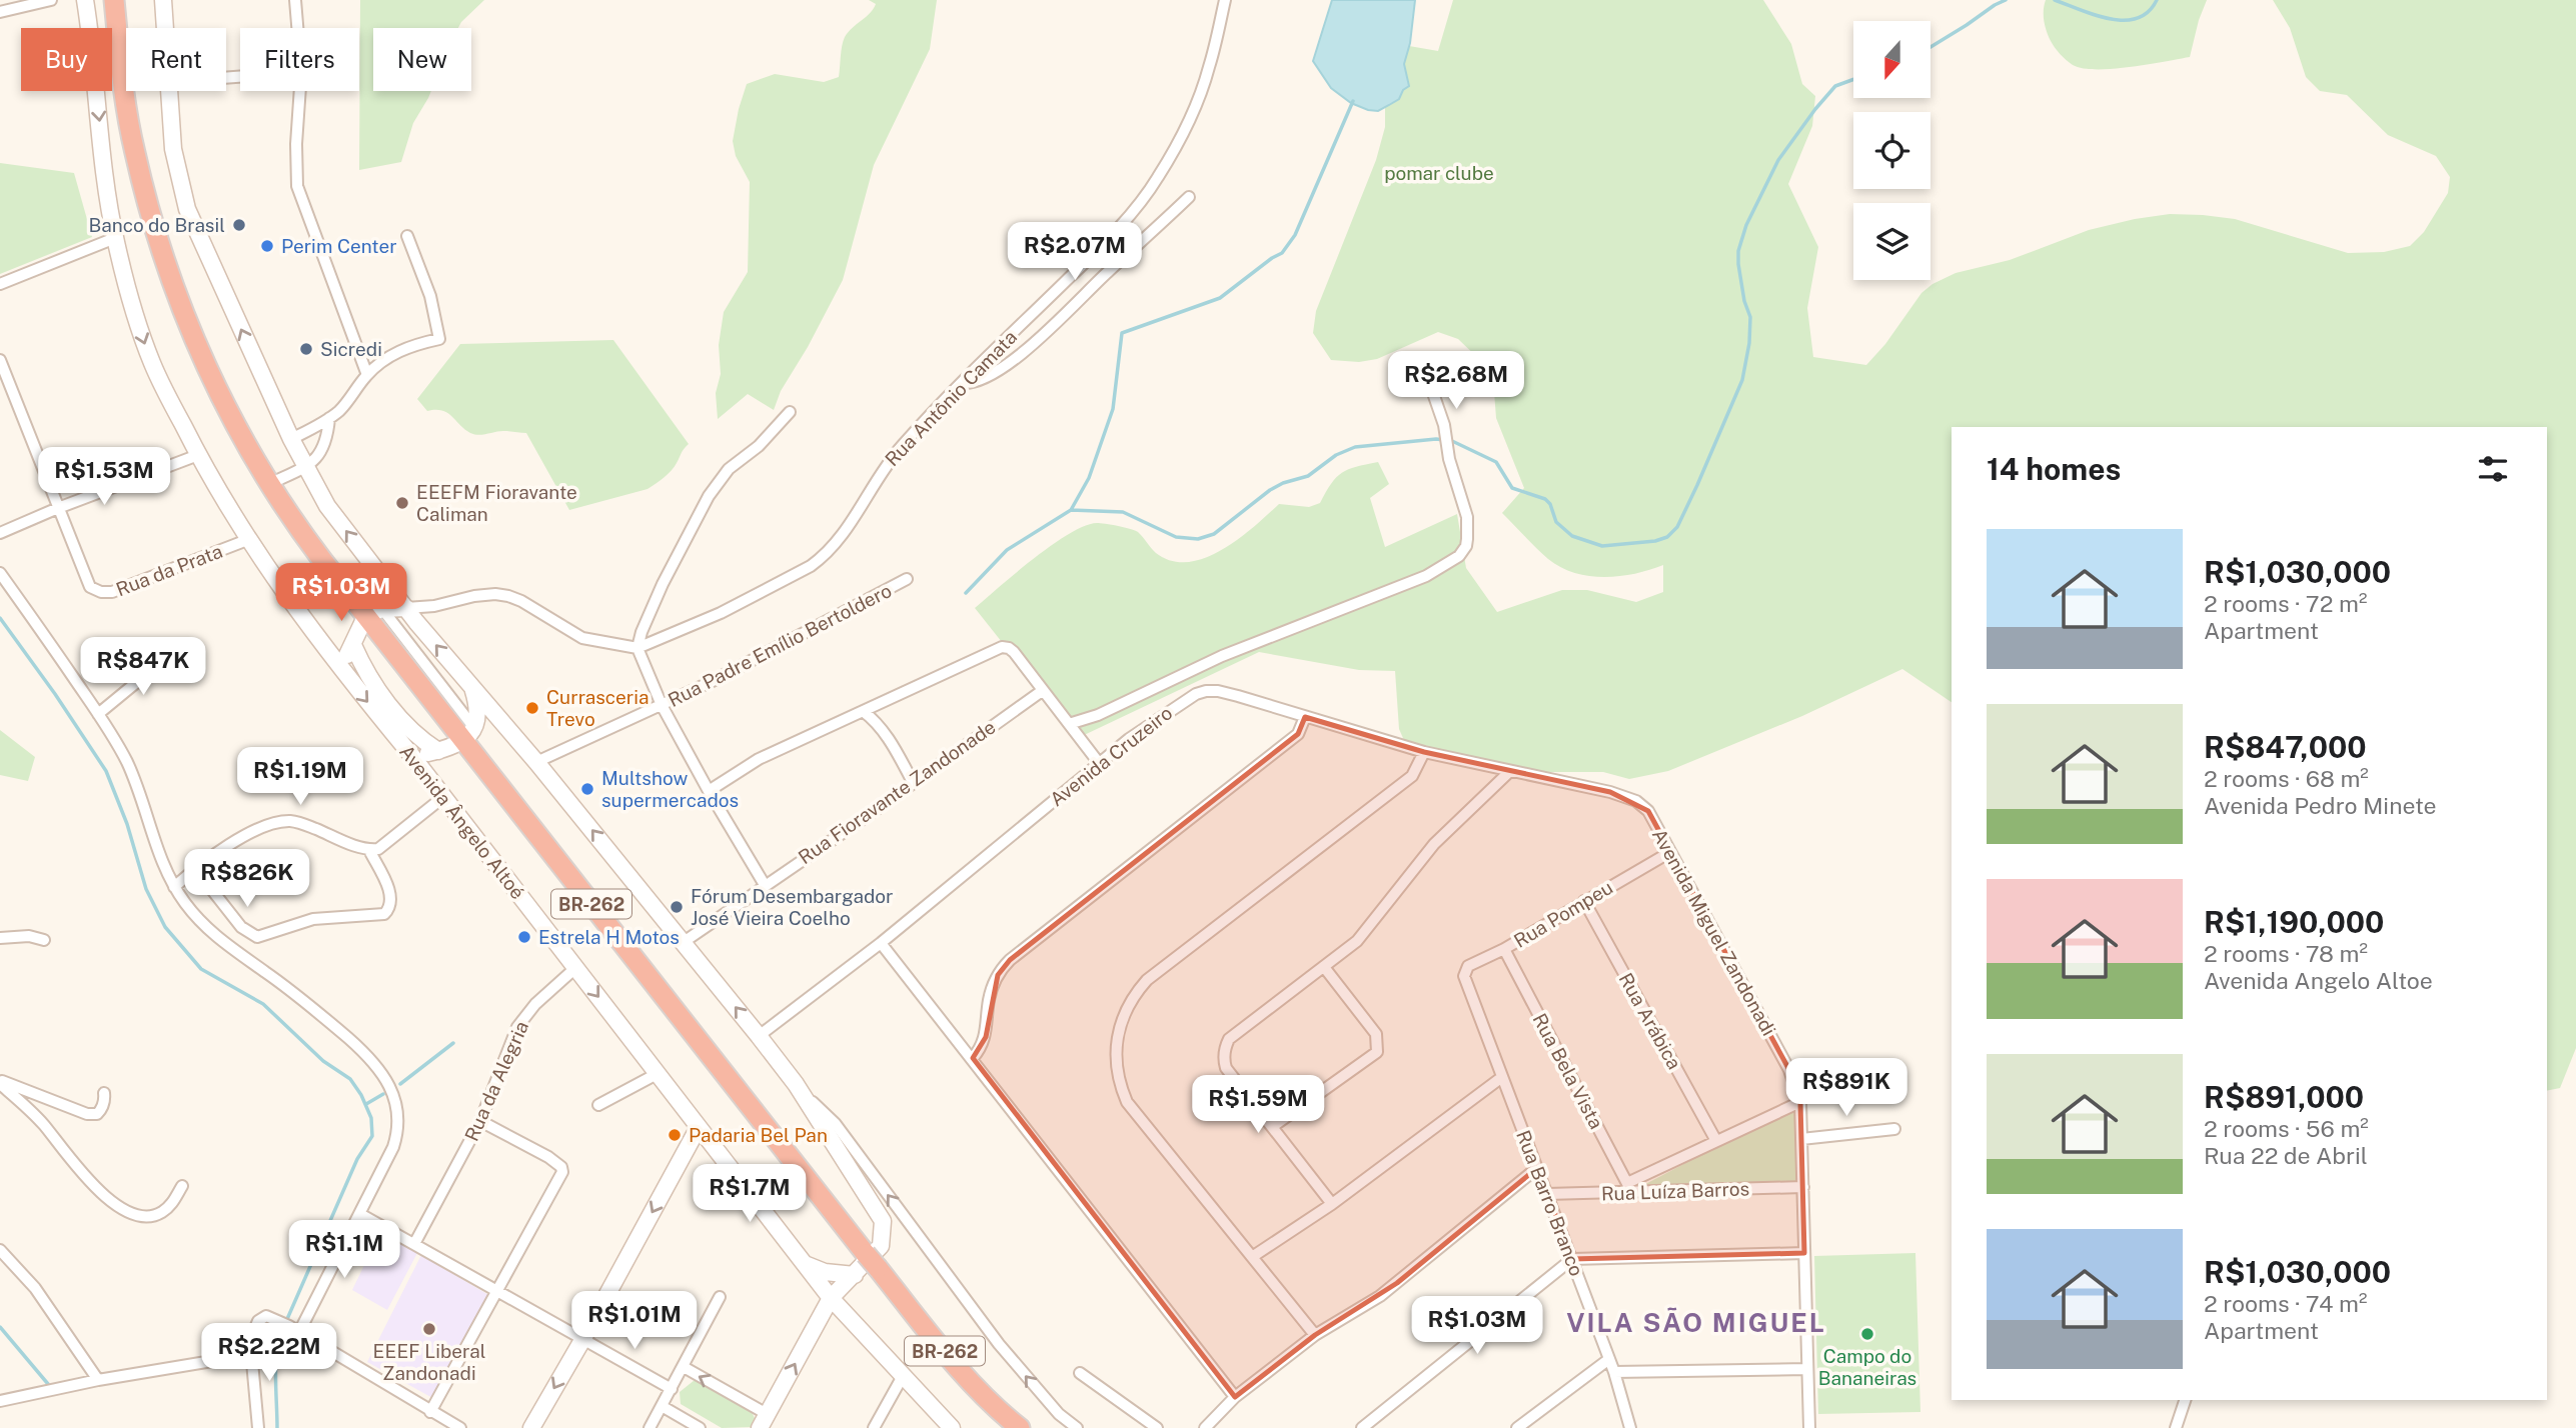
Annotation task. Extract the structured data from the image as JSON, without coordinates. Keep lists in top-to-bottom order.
{
  "streets": {
    "highway": ["BR-262"],
    "street": [
      "Rua Antônio Camata",
      "Rua da Prata",
      "Rua Padre Emílio Bertoldero",
      "Avenida Cruzeiro",
      "Rua Fioravante Zandonade",
      "Avenida Ângelo Altoé",
      "Rua Pompeu",
      "Avenida Miguel Zandonadi",
      "Rua Arábica",
      "Rua Bela Vista",
      "Rua da Alegria",
      "Rua Luíza Barros",
      "Rua Barro Branco"
    ]
  },
  "crossings": [
    ["Rua da Prata", "Avenida Ângelo Altoé"],
    ["Avenida Cruzeiro", "Avenida Miguel Zandonadi"],
    ["Avenida Ângelo Altoé", "Rua da Alegria"],
    ["Rua Pompeu", "Avenida Miguel Zandonadi"],
    ["Rua Pompeu", "Rua Arábica"],
    ["Rua Pompeu", "Rua Bela Vista"],
    ["Rua Pompeu", "Rua Barro Branco"],
    ["Avenida Miguel Zandonadi", "Rua Luíza Barros"],
    ["Rua Bela Vista", "Rua Luíza Barros"],
    ["Rua Luíza Barros", "Rua Barro Branco"]
  ],
  "districts": ["VILA SÃO MIGUEL"],
  "parks": ["pomar clube"],
  "places": [
    "Banco do Brasil",
    "Perim Center",
    "Sicredi",
    "EEEFM Fioravante Caliman",
    "Currasceria Trevo",
    "Multshow supermercados",
    "Fórum Desembargador José Vieira Coelho",
    "Estrela H Motos",
    "Padaria Bel Pan",
    "EEEF Liberal Zandonadi",
    "Campo do Bananeiras"
  ],
  "north": "bottom",
  "page": {
    "chip": [
      "Buy",
      "Rent",
      "Filters",
      "New"
    ],
    "price": [
      "R$2.07M",
      "R$2.68M",
      "R$1.53M",
      "R$1.03M",
      "R$847K",
      "R$1.19M",
      "R$826K",
      "R$891K",
      "R$1.59M",
      "R$1.7M",
      "R$1.1M",
      "R$1.01M",
      "R$1.03M",
      "R$2.22M"
    ],
    "heading": "14 homes",
    "list": [
      {
        "name": "R$1,030,000",
        "note": "2 rooms · 72 m² · Apartment"
      },
      {
        "name": "R$847,000",
        "note": "2 rooms · 68 m² · Avenida Pedro Minete"
      },
      {
        "name": "R$1,190,000",
        "note": "2 rooms · 78 m² · Avenida Angelo Altoe"
      },
      {
        "name": "R$891,000",
        "note": "2 rooms · 56 m² · Rua 22 de Abril"
      },
      {
        "name": "R$1,030,000",
        "note": "2 rooms · 74 m² · Apartment"
      }
    ]
  }
}
